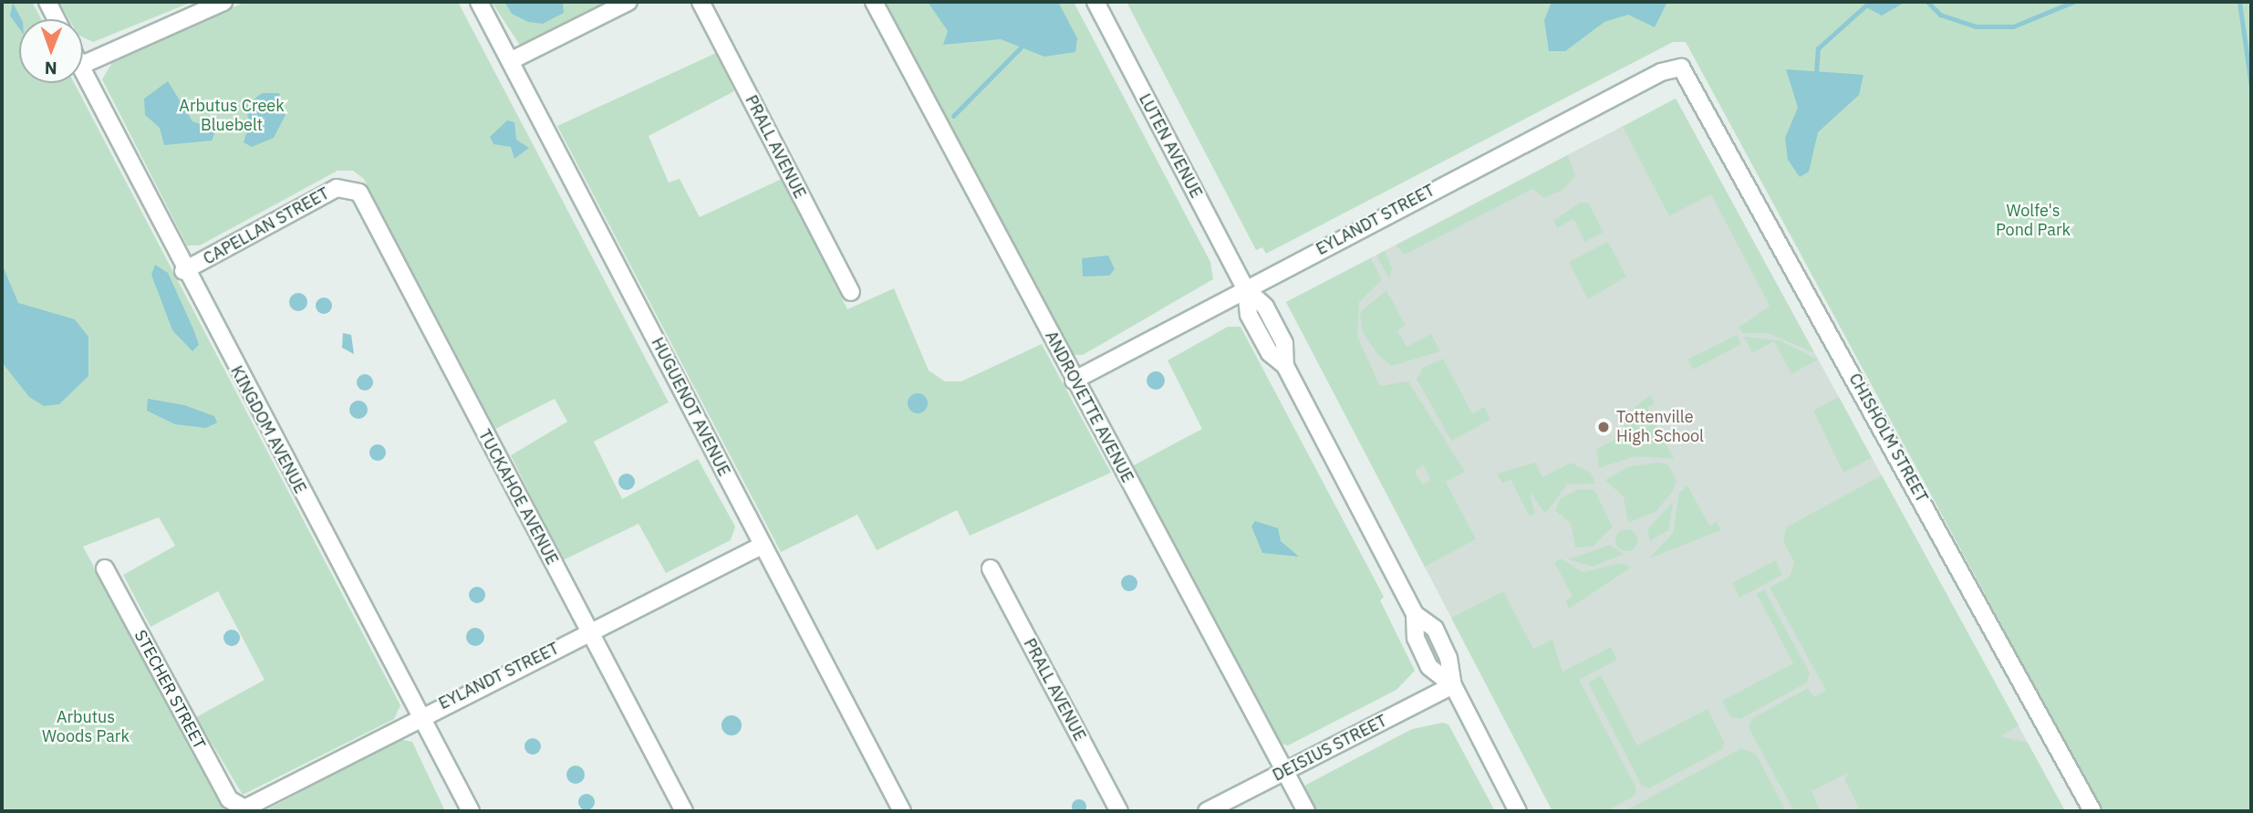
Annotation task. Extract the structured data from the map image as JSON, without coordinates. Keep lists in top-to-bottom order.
{
  "streets": {
    "street": [
      "LUTEN AVENUE",
      "PRALL AVENUE",
      "EYLANDT STREET",
      "CAPELLAN STREET",
      "HUGUENOT AVENUE",
      "ANDROVETTE AVENUE",
      "KINGDOM AVENUE",
      "CHISHOLM STREET",
      "TUCKAHOE AVENUE",
      "STECHER STREET",
      "DEISIUS STREET"
    ]
  },
  "crossings": [
    ["LUTEN AVENUE", "EYLANDT STREET"],
    ["LUTEN AVENUE", "DEISIUS STREET"],
    ["EYLANDT STREET", "HUGUENOT AVENUE"],
    ["EYLANDT STREET", "ANDROVETTE AVENUE"],
    ["EYLANDT STREET", "KINGDOM AVENUE"],
    ["EYLANDT STREET", "CHISHOLM STREET"],
    ["EYLANDT STREET", "TUCKAHOE AVENUE"],
    ["EYLANDT STREET", "STECHER STREET"],
    ["CAPELLAN STREET", "KINGDOM AVENUE"],
    ["CAPELLAN STREET", "TUCKAHOE AVENUE"],
    ["ANDROVETTE AVENUE", "DEISIUS STREET"]
  ],
  "parks": ["Arbutus Creek Bluebelt", "Wolfe's Pond Park", "Arbutus Woods Park"],
  "places": ["Tottenville High School"],
  "north": "bottom"
}
